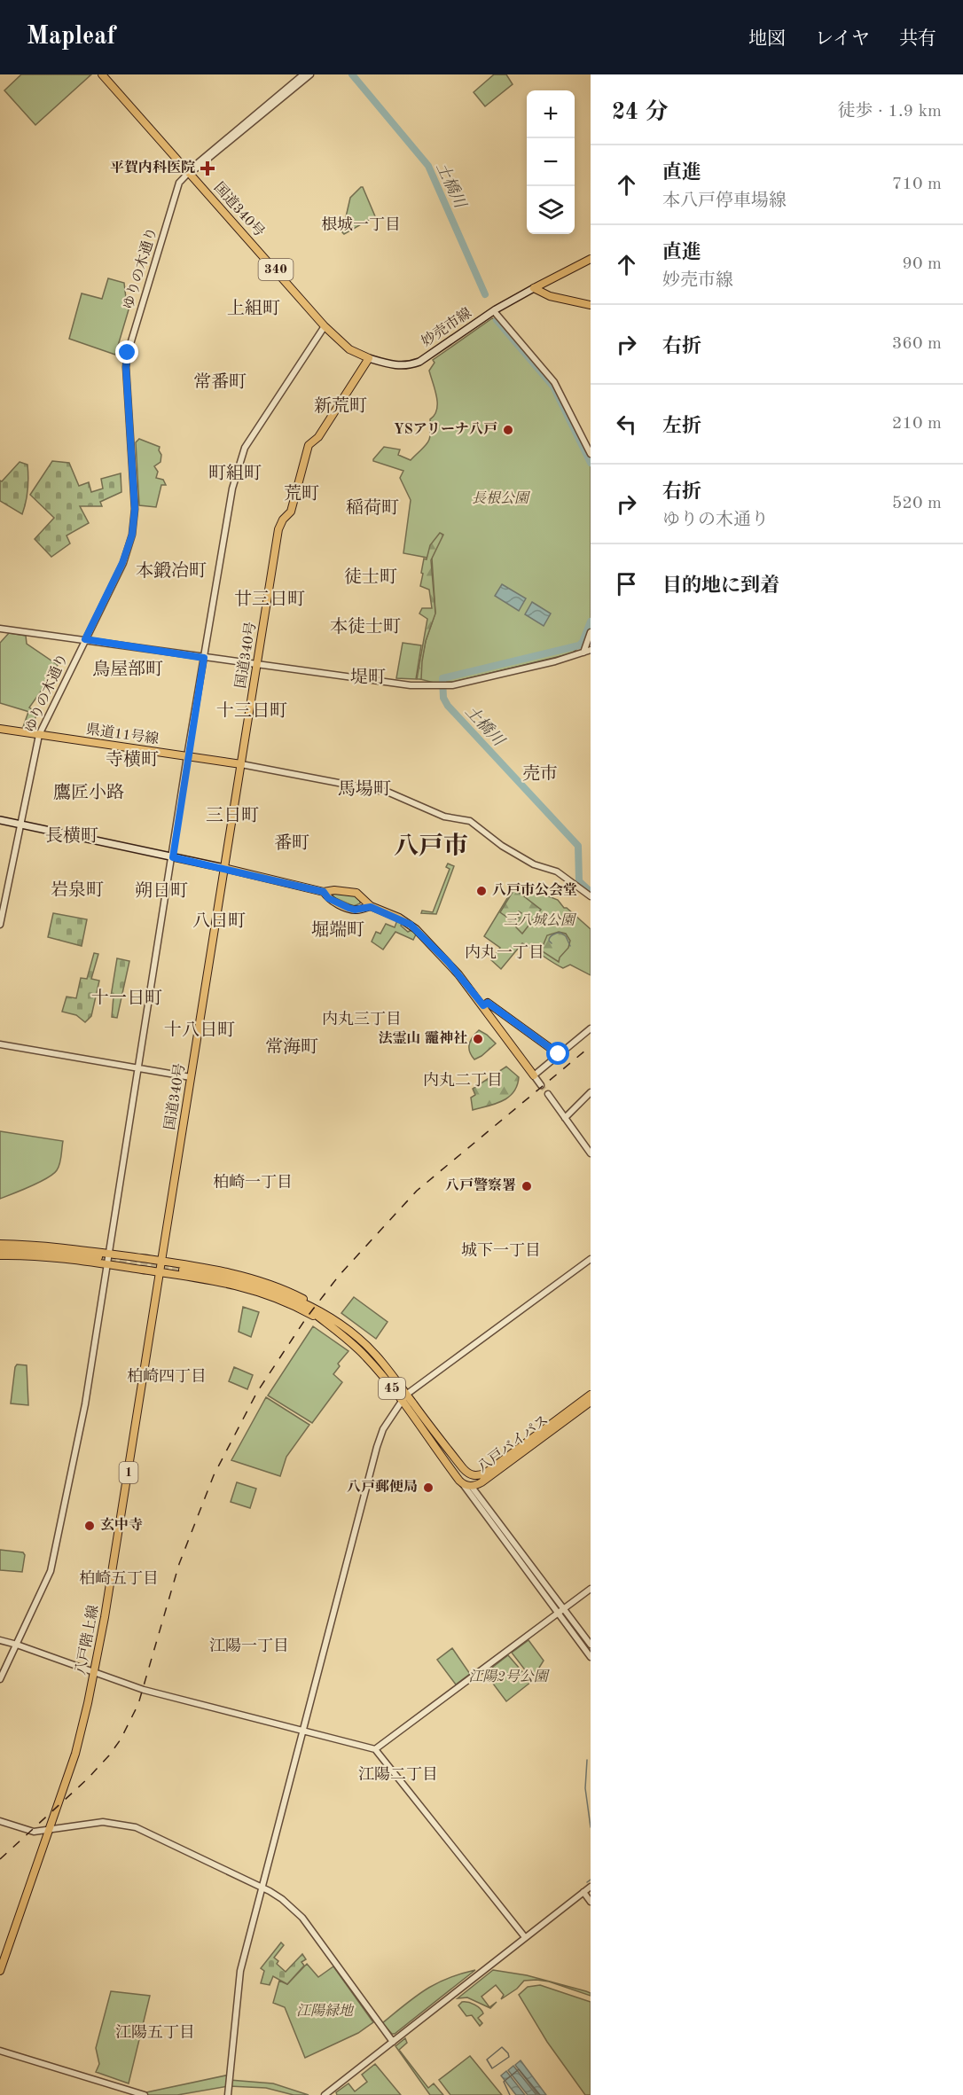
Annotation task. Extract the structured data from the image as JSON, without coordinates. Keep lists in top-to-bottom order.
{
  "streets": {
    "main road": [
      "国道340号",
      "340",
      "妙売市線",
      "県道11号線",
      "45",
      "八戸バイパス",
      "1",
      "八戸階上線"
    ],
    "street": ["ゆりの木通り"]
  },
  "crossings": [
    ["国道340号", "ゆりの木通り"],
    ["国道340号", "妙売市線"],
    ["国道340号", "県道11号線"],
    ["国道340号", "八戸階上線"],
    ["ゆりの木通り", "県道11号線"],
    ["45", "八戸バイパス"]
  ],
  "districts": [
    "根城一丁目",
    "上組町",
    "常番町",
    "新荒町",
    "町組町",
    "荒町",
    "稲荷町",
    "本鍛冶町",
    "徒士町",
    "廿三日町",
    "本徒士町",
    "鳥屋部町",
    "堤町",
    "十三日町",
    "寺横町",
    "売市",
    "馬場町",
    "鷹匠小路",
    "三日町",
    "長横町",
    "番町",
    "八戸市",
    "岩泉町",
    "朔日町",
    "八日町",
    "堀端町",
    "内丸一丁目",
    "十一日町",
    "内丸三丁目",
    "十八日町",
    "常海町",
    "内丸二丁目",
    "柏崎一丁目",
    "城下一丁目",
    "柏崎四丁目",
    "柏崎五丁目",
    "江陽一丁目",
    "江陽二丁目",
    "江陽五丁目"
  ],
  "water": ["土橋川"],
  "parks": [
    "長根公園",
    "三八城公園",
    "江陽2号公園",
    "江陽緑地"
  ],
  "places": {
    "health": ["平賀内科医院"],
    "other": [
      "YSアリーナ八戸",
      "八戸市公会堂",
      "法霊山 龗神社",
      "八戸警察署",
      "八戸郵便局",
      "玄中寺"
    ]
  },
  "page": {
    "header": "Mapleaf",
    "nav": ["地図", "レイヤ", "共有"],
    "heading": ["24 分", "徒歩 · 1.9 km"],
    "map_buttons": ["+", "−"],
    "list": [
      ["直進", "本八戸停車場線", "710 m"],
      ["直進", "妙売市線", "90 m"],
      ["右折", "360 m"],
      ["左折", "210 m"],
      ["右折", "ゆりの木通り", "520 m"],
      "目的地に到着"
    ]
  }
}
